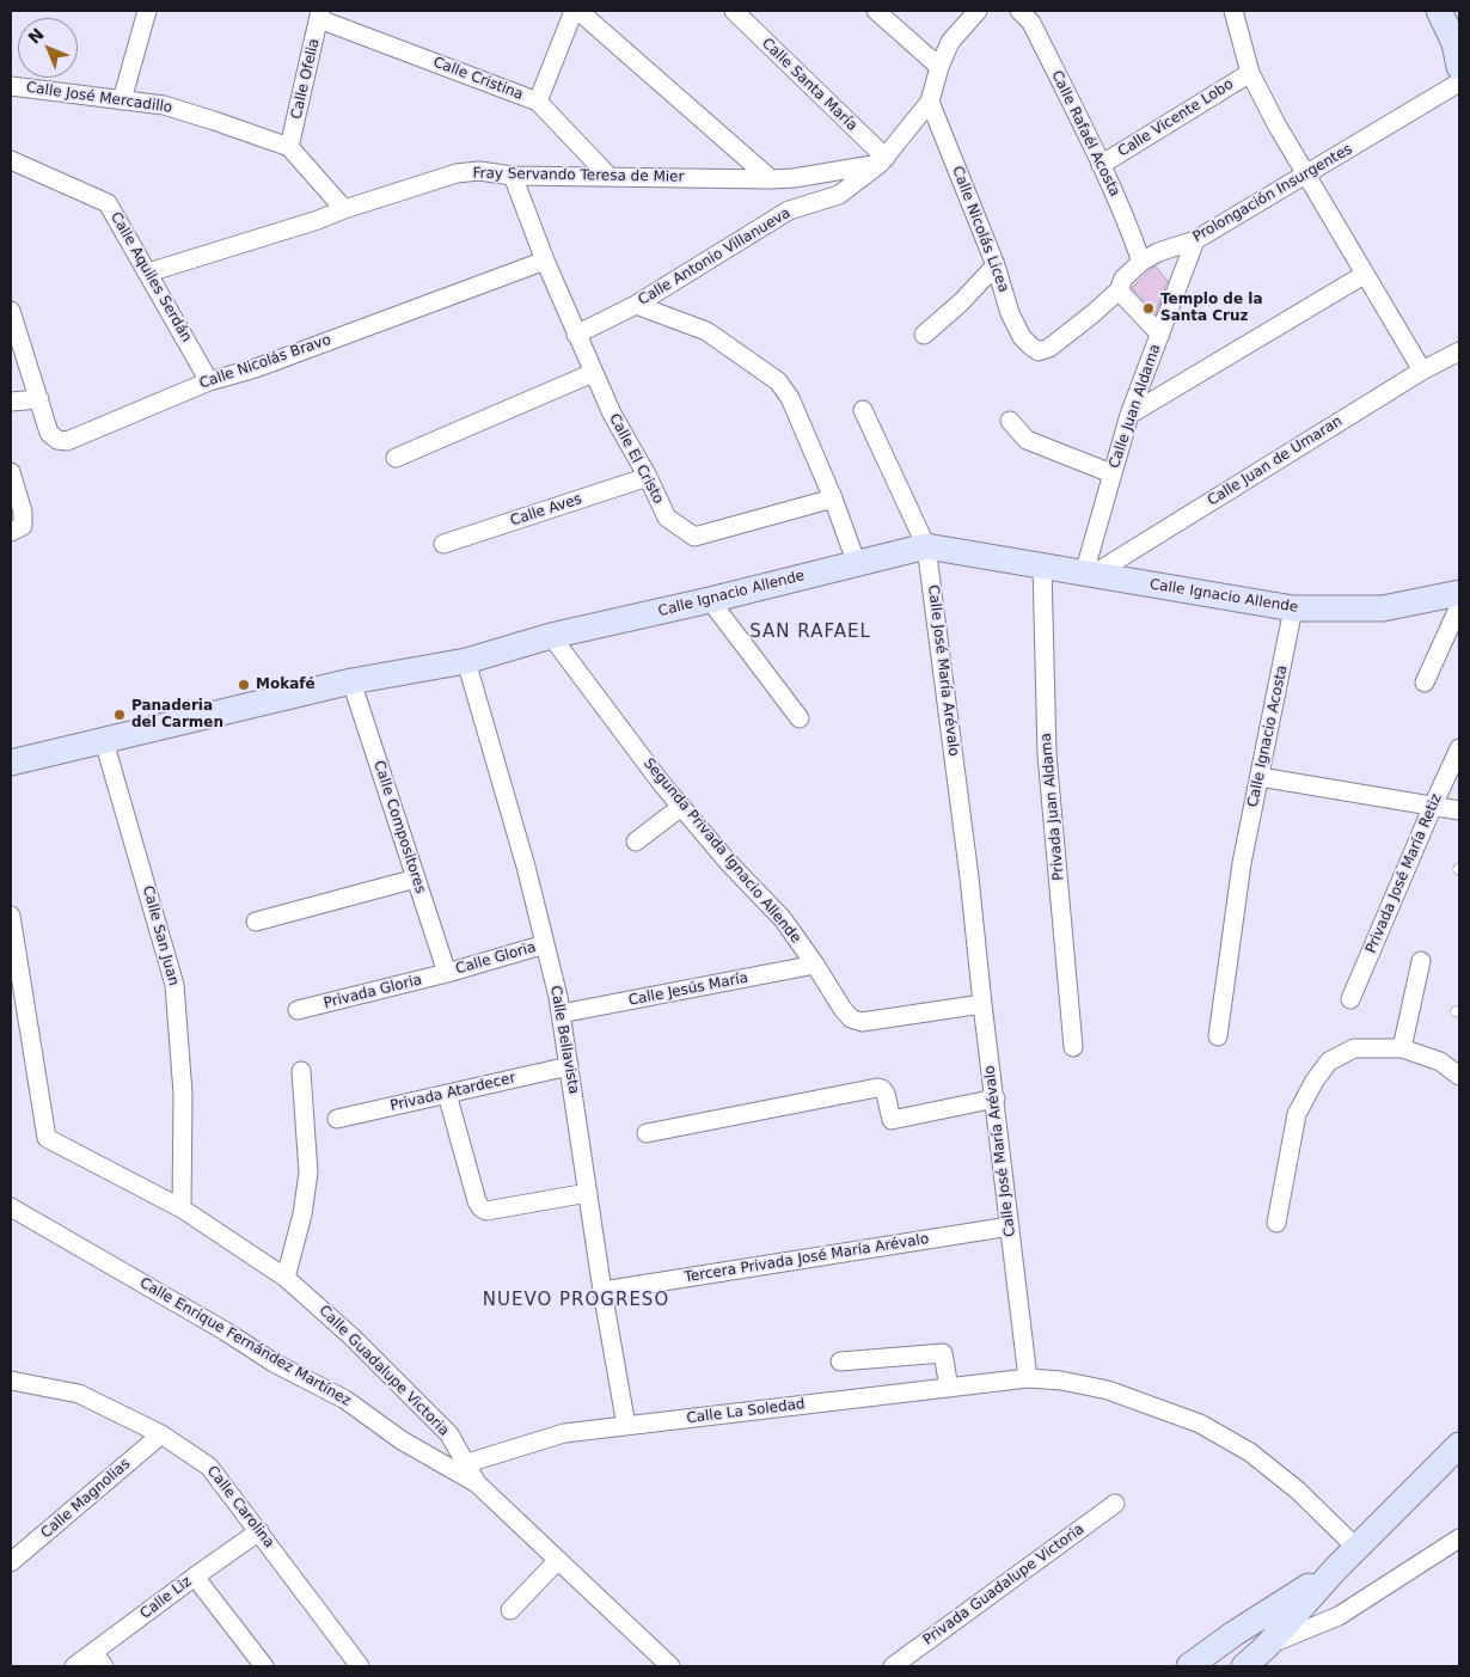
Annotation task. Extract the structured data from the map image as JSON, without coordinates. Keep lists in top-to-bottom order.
{
  "streets": {
    "street": [
      "Calle Ofelia",
      "Calle Cristina",
      "Calle Santa María",
      "Calle José Mercadillo",
      "Calle Vicente Lobo",
      "Calle Rafaél Acosta",
      "Fray Servando Teresa de Mier",
      "Prolongación Insurgentes",
      "Calle Nicolás Licea",
      "Calle Antonio Villanueva",
      "Calle Aquiles Serdán",
      "Calle Nicolás Bravo",
      "Calle Juan Aldama",
      "Calle El Cristo",
      "Calle Juan de Umaran",
      "Calle Aves",
      "Calle Ignacio Allende",
      "Calle José María Arévalo",
      "Calle Ignacio Acosta",
      "Privada Juan Aldama",
      "Calle Compositores",
      "Segunda Privada Ignacio Allende",
      "Privada José María Retiz",
      "Calle San Juan",
      "Calle Gloria",
      "Calle Jesús María",
      "Privada Gloria",
      "Calle Bellavista",
      "Privada Atardecer",
      "Tercera Privada José María Arévalo",
      "Calle Enrique Fernández Martínez",
      "Calle Guadalupe Victoria",
      "Calle La Soledad",
      "Calle Magnolias",
      "Calle Carolina",
      "Privada Guadalupe Victoria",
      "Calle Liz"
    ]
  },
  "crossings": [
    ["Calle Ofelia", "Calle Cristina"],
    ["Calle Ofelia", "Calle José Mercadillo"],
    ["Calle Cristina", "Fray Servando Teresa de Mier"],
    ["Calle Santa María", "Fray Servando Teresa de Mier"],
    ["Calle Santa María", "Calle Antonio Villanueva"],
    ["Calle Vicente Lobo", "Calle Rafaél Acosta"],
    ["Calle Rafaél Acosta", "Prolongación Insurgentes"],
    ["Fray Servando Teresa de Mier", "Calle Antonio Villanueva"],
    ["Fray Servando Teresa de Mier", "Calle Aquiles Serdán"],
    ["Fray Servando Teresa de Mier", "Calle El Cristo"],
    ["Prolongación Insurgentes", "Calle Nicolás Licea"],
    ["Prolongación Insurgentes", "Calle Juan Aldama"],
    ["Calle Nicolás Licea", "Calle Antonio Villanueva"],
    ["Calle Antonio Villanueva", "Calle El Cristo"],
    ["Calle Aquiles Serdán", "Calle Nicolás Bravo"],
    ["Calle Nicolás Bravo", "Calle El Cristo"],
    ["Calle Juan Aldama", "Calle Juan de Umaran"],
    ["Calle Juan Aldama", "Calle Ignacio Allende"],
    ["Calle El Cristo", "Calle Aves"],
    ["Calle Juan de Umaran", "Calle Ignacio Allende"],
    ["Calle Ignacio Allende", "Calle José María Arévalo"],
    ["Calle Ignacio Allende", "Calle Ignacio Acosta"],
    ["Calle Ignacio Allende", "Privada Juan Aldama"],
    ["Calle Ignacio Allende", "Calle Compositores"],
    ["Calle Ignacio Allende", "Segunda Privada Ignacio Allende"],
    ["Calle Ignacio Allende", "Calle San Juan"],
    ["Calle Ignacio Allende", "Calle Bellavista"],
    ["Calle José María Arévalo", "Segunda Privada Ignacio Allende"],
    ["Calle José María Arévalo", "Tercera Privada José María Arévalo"],
    ["Calle José María Arévalo", "Calle La Soledad"],
    ["Calle Compositores", "Calle Gloria"],
    ["Calle Compositores", "Privada Gloria"],
    ["Segunda Privada Ignacio Allende", "Calle Jesús María"],
    ["Calle San Juan", "Calle Guadalupe Victoria"],
    ["Calle Gloria", "Privada Gloria"],
    ["Calle Gloria", "Calle Bellavista"],
    ["Calle Jesús María", "Calle Bellavista"],
    ["Calle Bellavista", "Privada Atardecer"],
    ["Calle Bellavista", "Tercera Privada José María Arévalo"],
    ["Calle Bellavista", "Calle La Soledad"],
    ["Calle Enrique Fernández Martínez", "Calle Guadalupe Victoria"],
    ["Calle Guadalupe Victoria", "Calle La Soledad"],
    ["Calle Magnolias", "Calle Carolina"],
    ["Calle Carolina", "Calle Liz"]
  ],
  "districts": ["SAN RAFAEL", "NUEVO PROGRESO"],
  "places": ["Templo de la Santa Cruz", "Mokafé", "Panaderia del Carmen"],
  "north": "top left"
}
